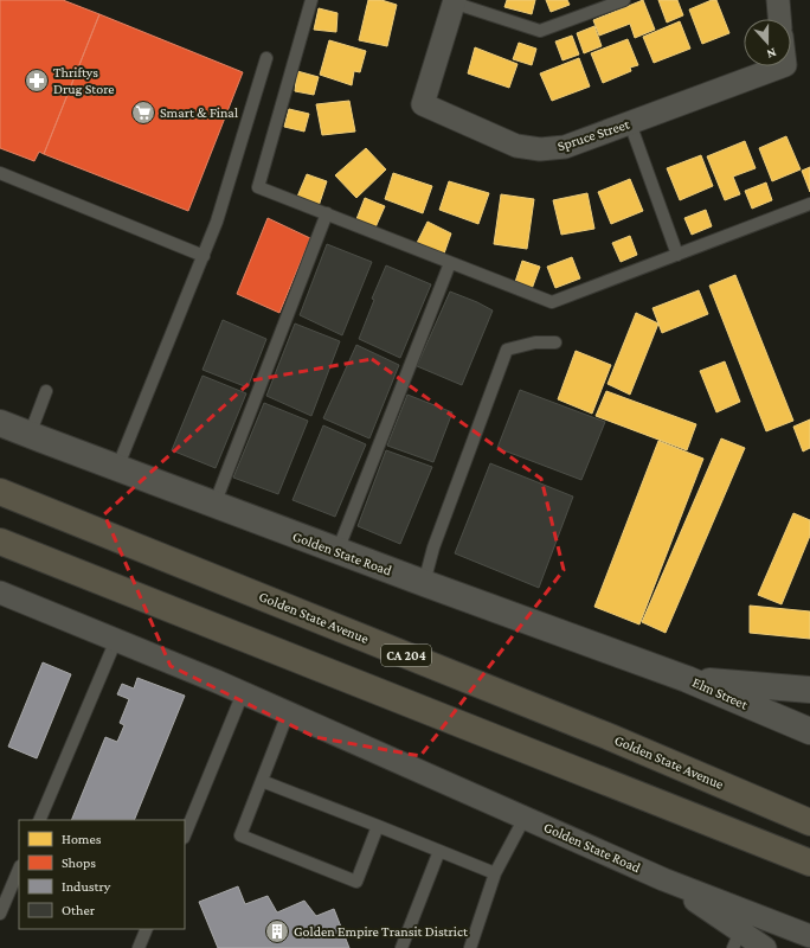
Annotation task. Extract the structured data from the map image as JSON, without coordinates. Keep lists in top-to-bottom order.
{
  "streets": {
    "highway": ["Golden State Avenue", "CA 204"],
    "street": ["Spruce Street", "Golden State Road", "Elm Street"]
  },
  "crossings": [
    ["Golden State Road", "Elm Street"]
  ],
  "places": {
    "pharmacy": ["Thriftys Drug Store"],
    "supermarket": ["Smart & Final"],
    "building": ["Golden Empire Transit District"]
  },
  "legend": [
    "Homes",
    "Shops",
    "Industry",
    "Other"
  ],
  "north": "bottom"
}
